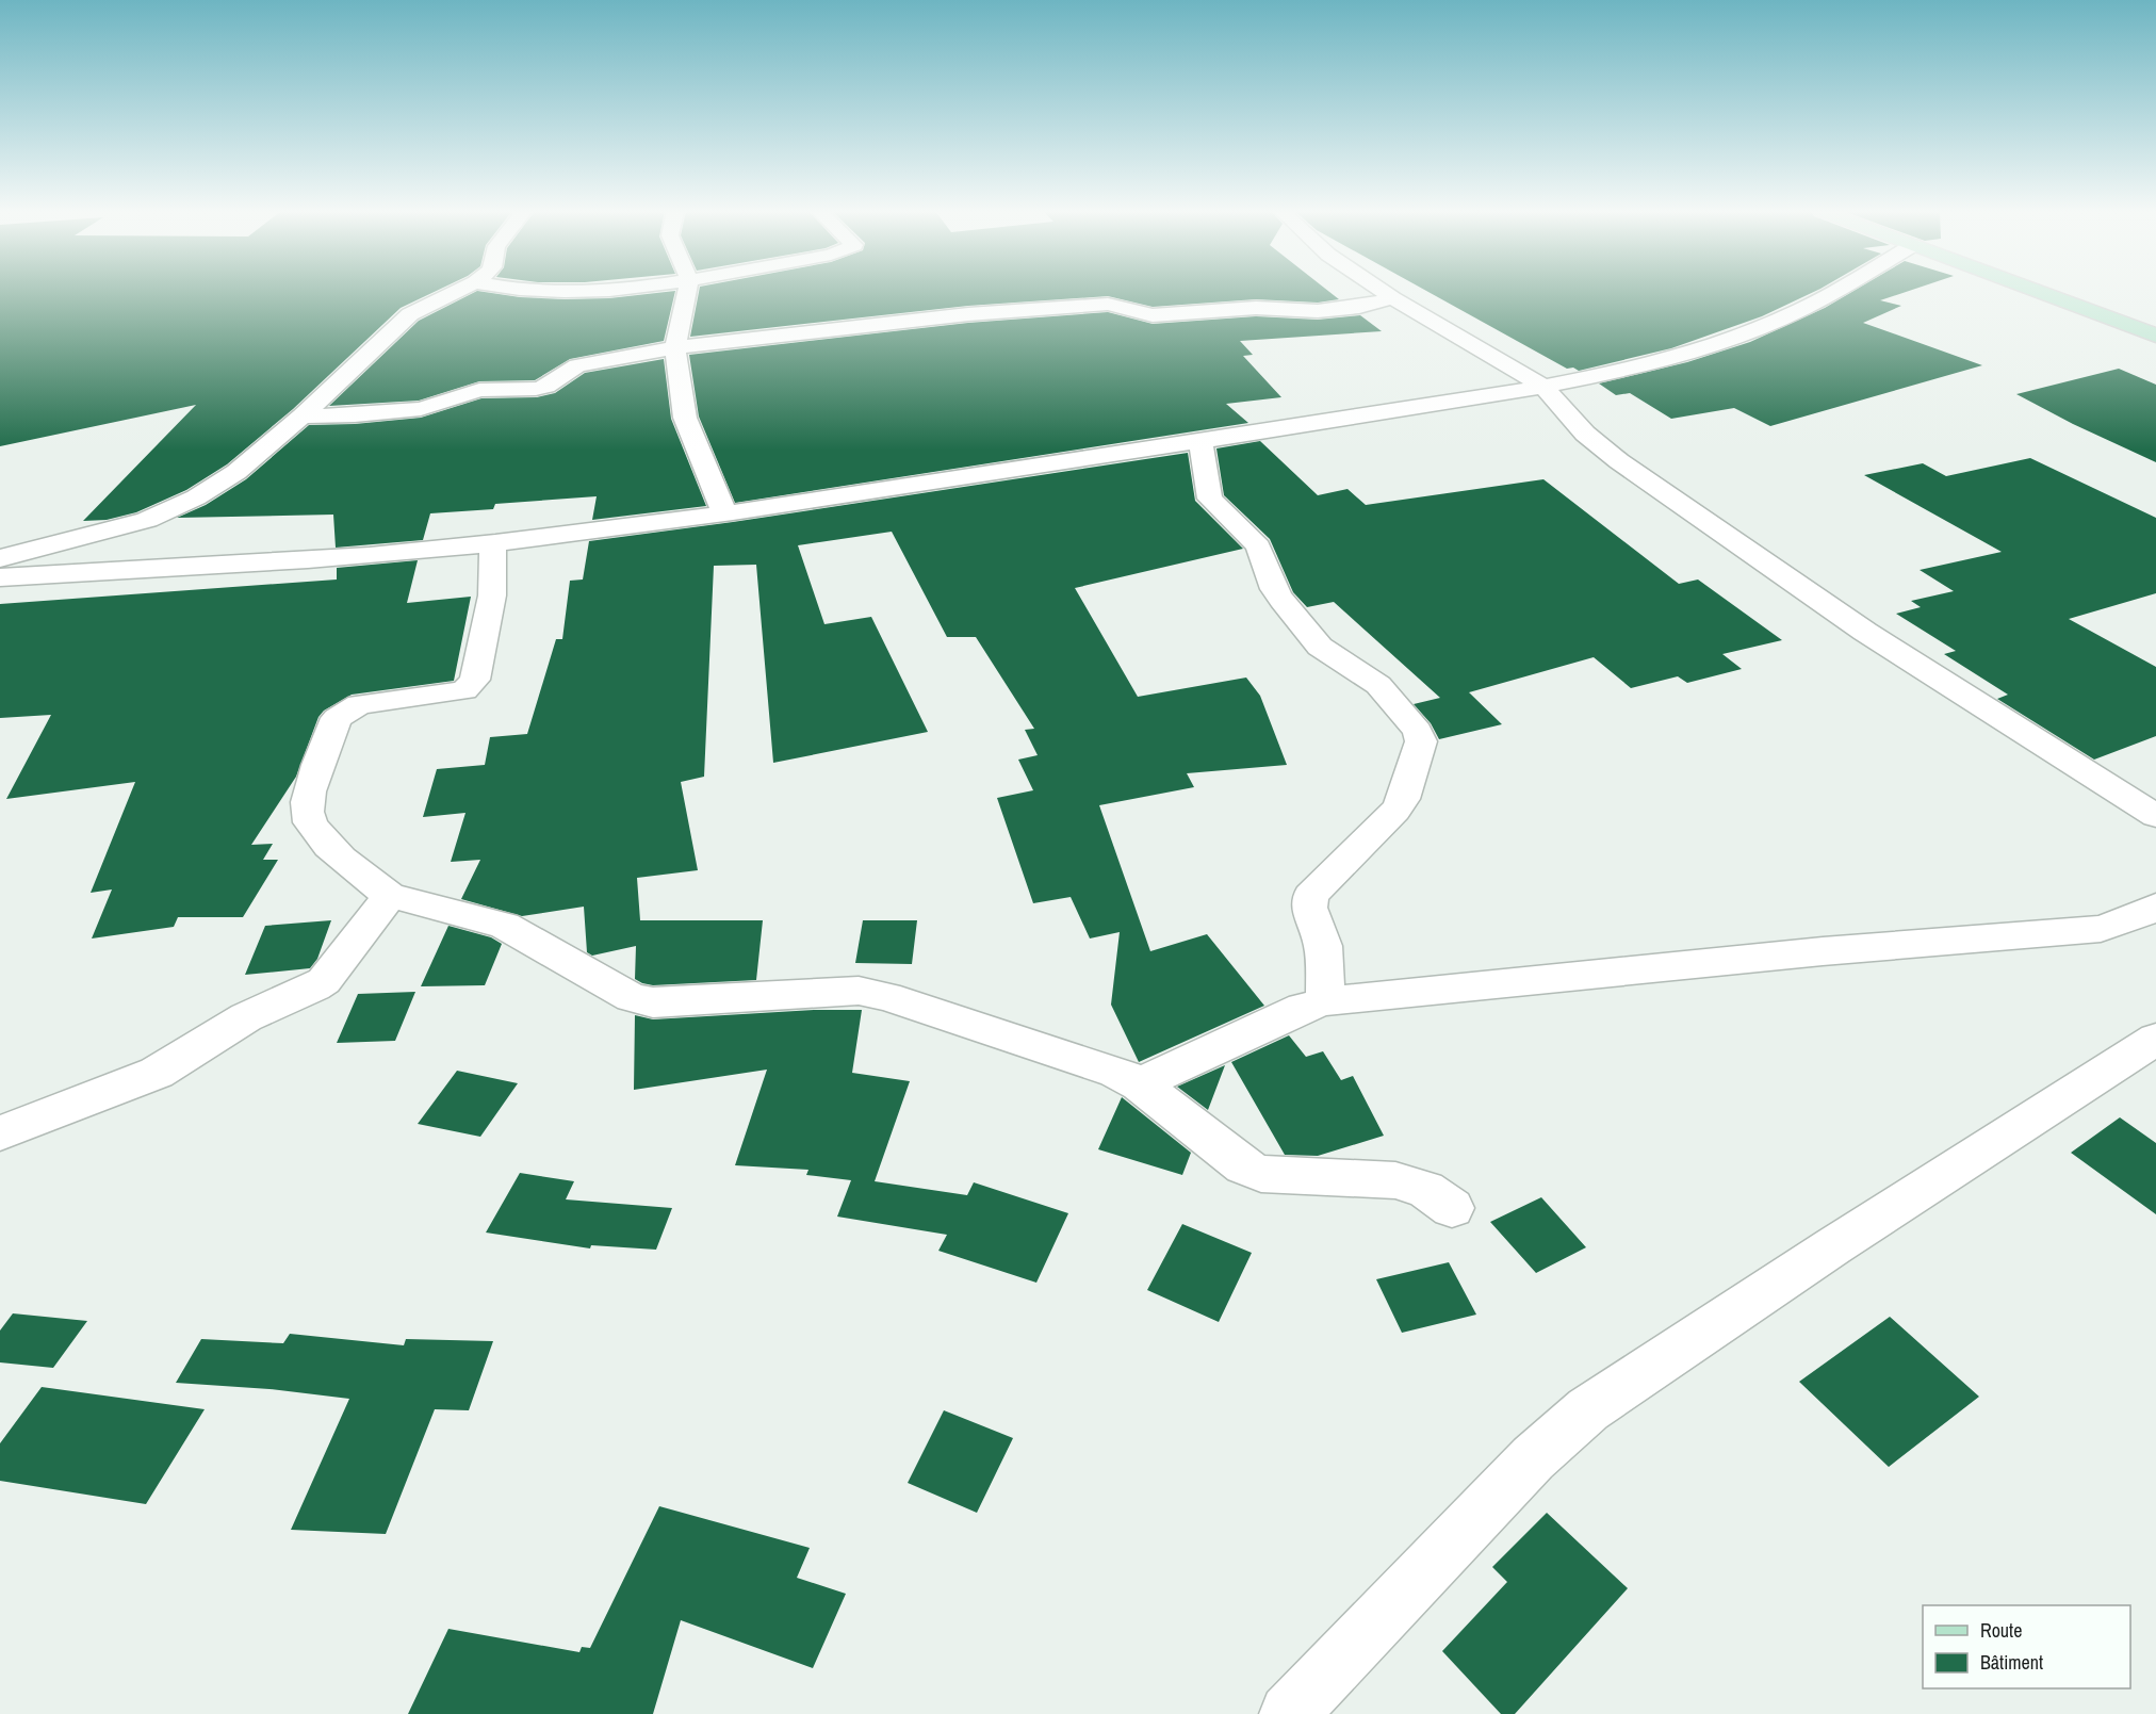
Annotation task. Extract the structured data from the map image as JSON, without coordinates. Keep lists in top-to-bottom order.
{
  "legend": ["Route", "Bâtiment"]
}
